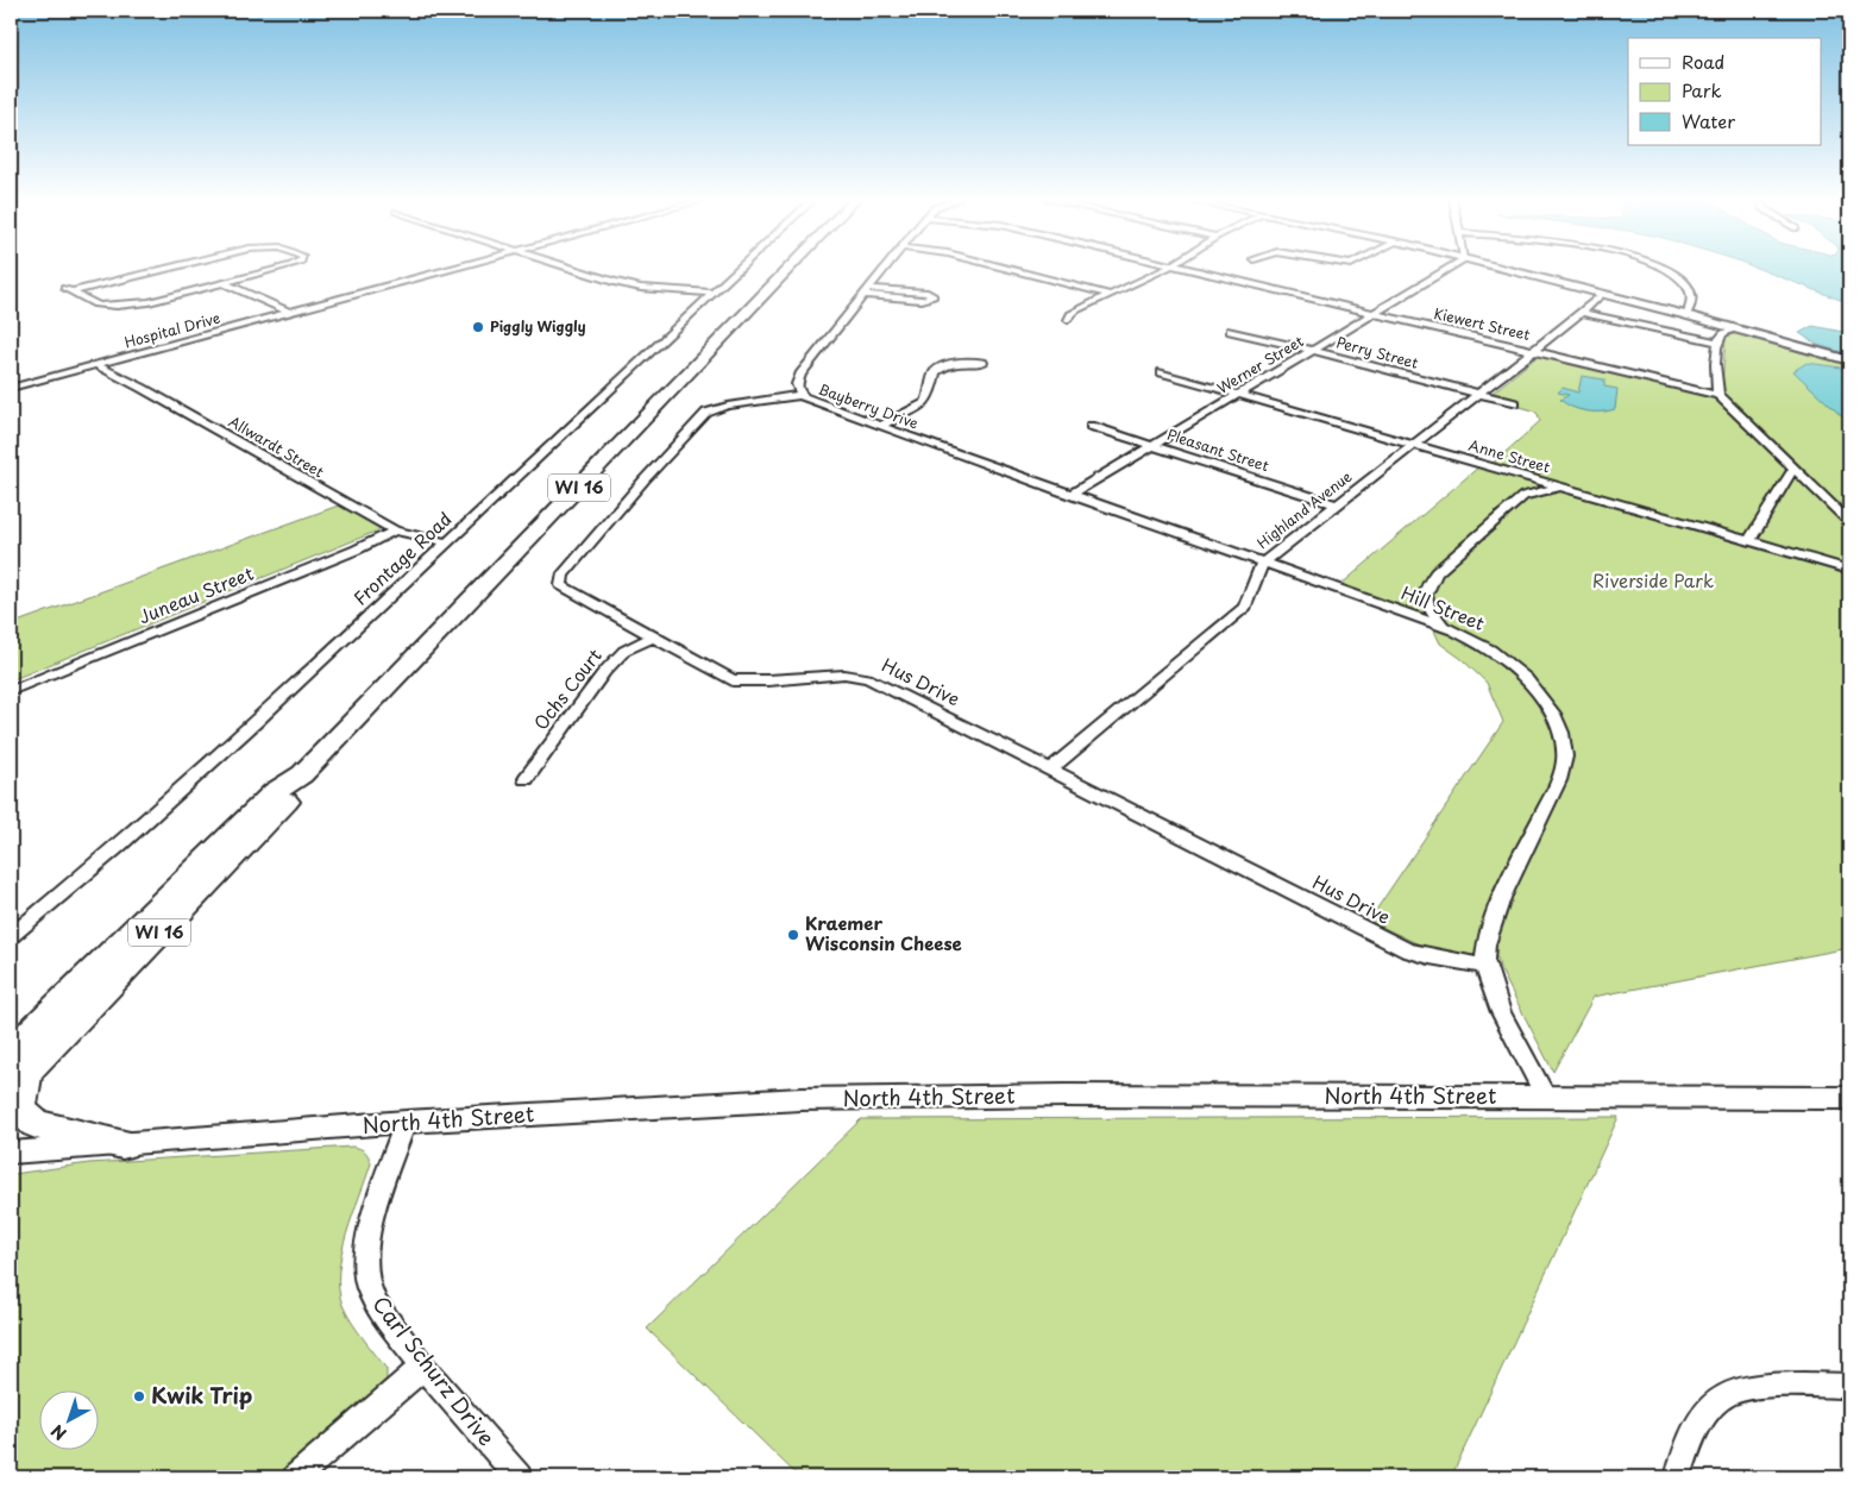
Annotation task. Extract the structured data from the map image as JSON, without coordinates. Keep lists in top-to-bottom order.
{
  "streets": {
    "highway": ["WI 16"],
    "street": [
      "Kiewert Street",
      "Hospital Drive",
      "Perry Street",
      "Werner Street",
      "Bayberry Drive",
      "Allwardt Street",
      "Pleasant Street",
      "Anne Street",
      "Highland Avenue",
      "Frontage Road",
      "Juneau Street",
      "Hill Street",
      "Hus Drive",
      "Ochs Court",
      "North 4th Street",
      "Carl Schurz Drive"
    ]
  },
  "crossings": [
    ["Kiewert Street", "Werner Street"],
    ["Kiewert Street", "Highland Avenue"],
    ["Hospital Drive", "Allwardt Street"],
    ["Perry Street", "Werner Street"],
    ["Perry Street", "Highland Avenue"],
    ["Werner Street", "Pleasant Street"],
    ["Werner Street", "Anne Street"],
    ["Werner Street", "Hill Street"],
    ["Bayberry Drive", "Hill Street"],
    ["Bayberry Drive", "Hus Drive"],
    ["Allwardt Street", "Frontage Road"],
    ["Allwardt Street", "Juneau Street"],
    ["Pleasant Street", "Highland Avenue"],
    ["Anne Street", "Highland Avenue"],
    ["Highland Avenue", "Hill Street"],
    ["Highland Avenue", "Hus Drive"],
    ["Hill Street", "Hus Drive"],
    ["Hill Street", "North 4th Street"],
    ["Hus Drive", "Ochs Court"],
    ["North 4th Street", "Carl Schurz Drive"]
  ],
  "parks": ["Riverside Park"],
  "places": ["Piggly Wiggly", "Kraemer Wisconsin Cheese", "Kwik Trip"],
  "legend": ["Road", "Park", "Water"],
  "north": "bottom left"
}
